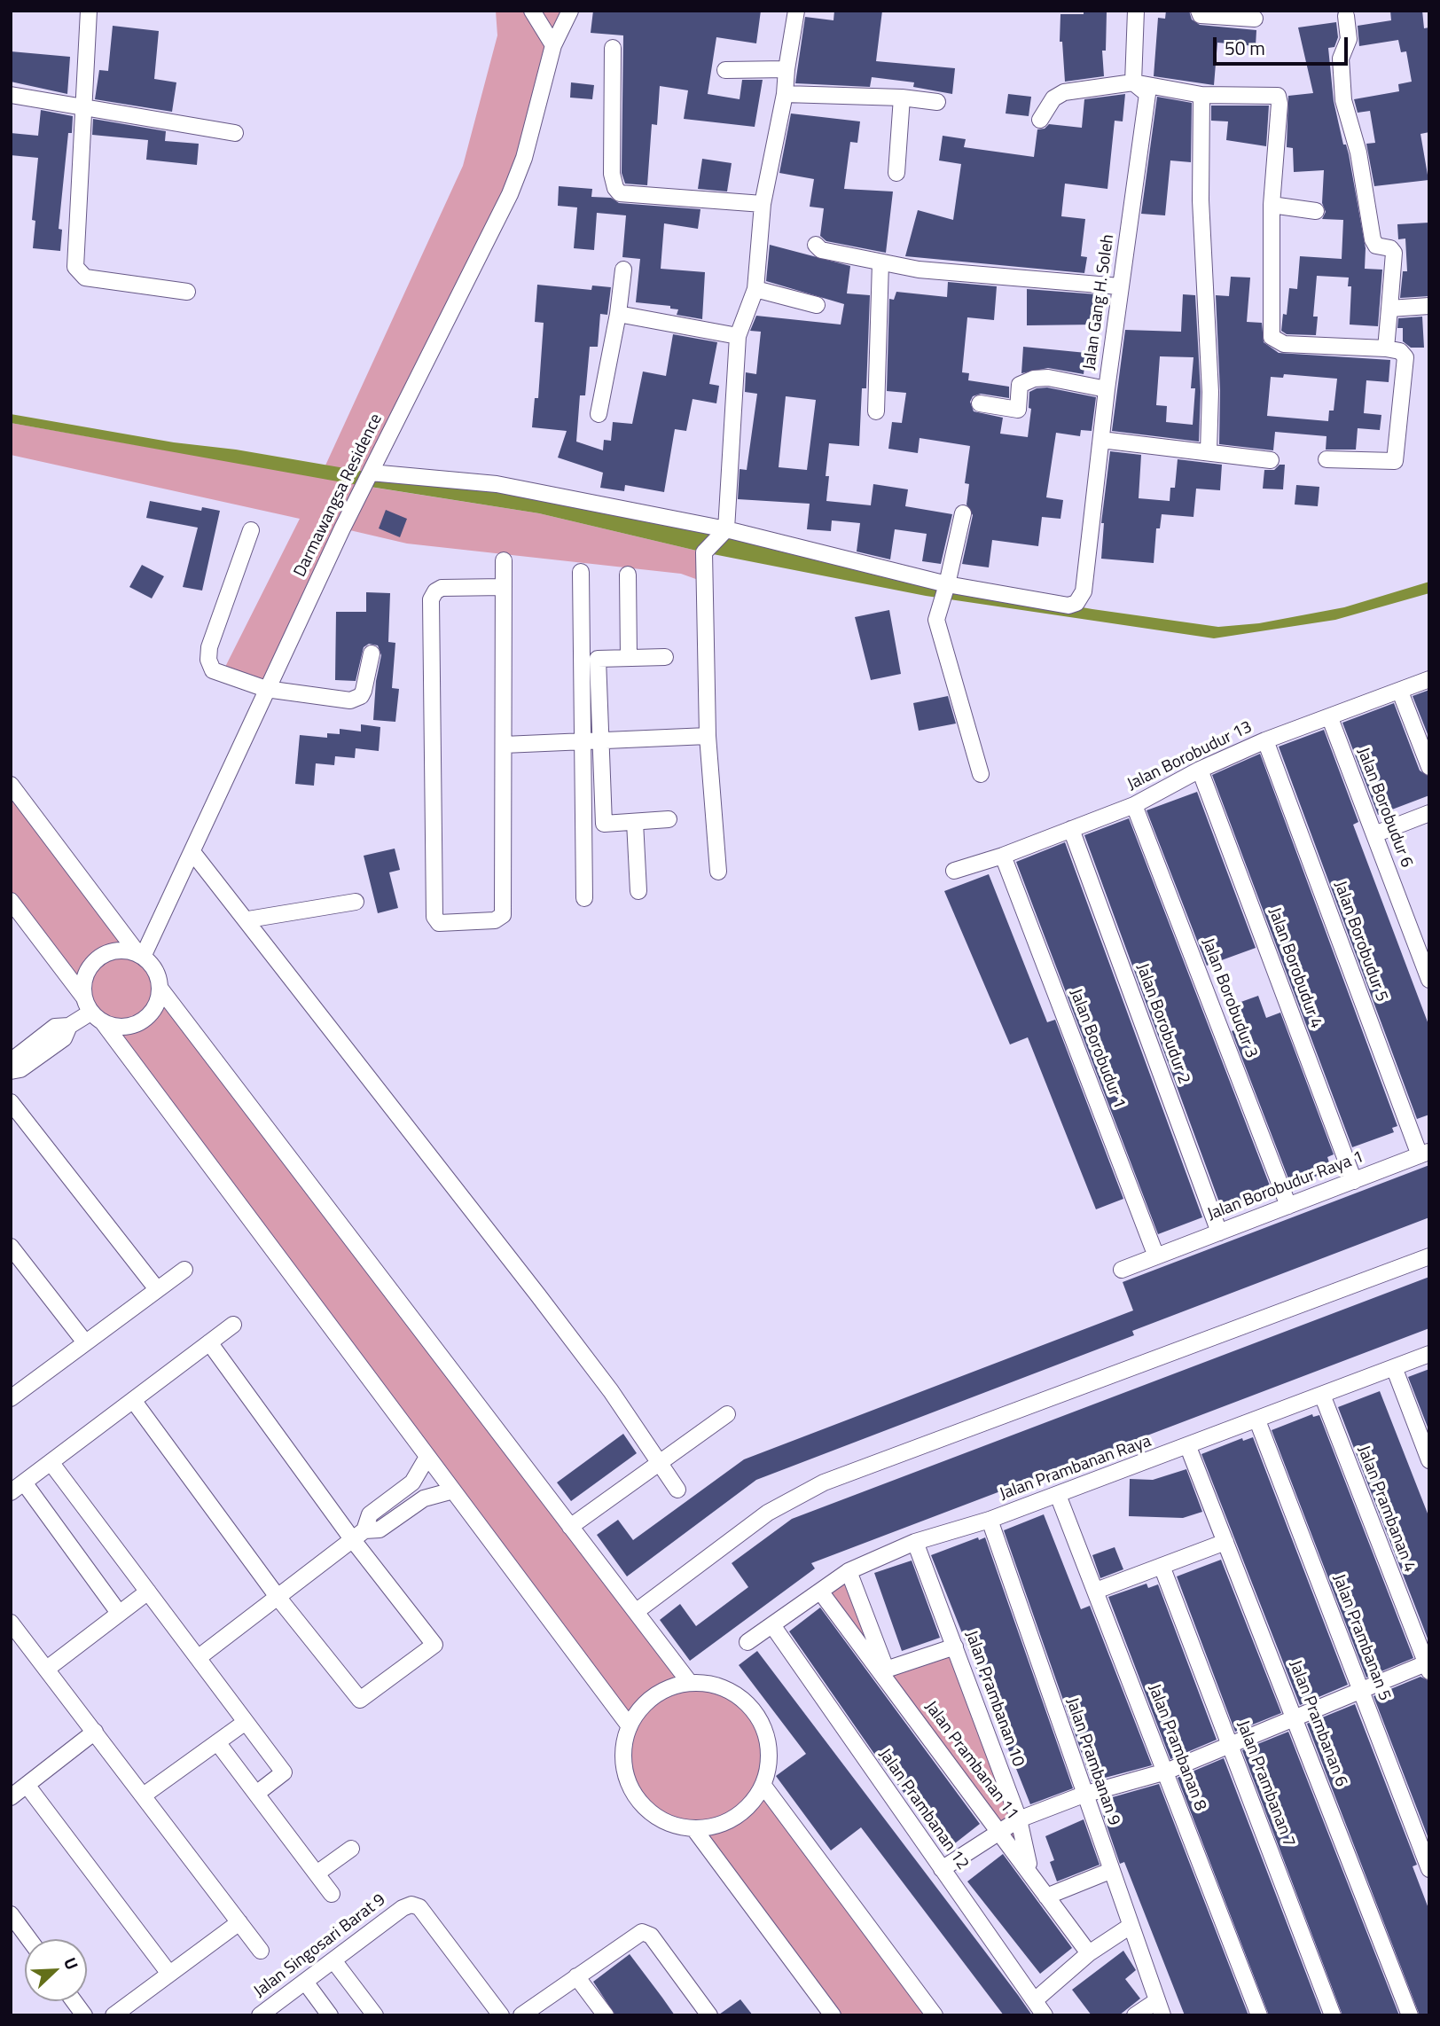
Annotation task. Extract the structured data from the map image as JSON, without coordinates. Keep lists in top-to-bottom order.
{
  "streets": {
    "street": [
      "Jalan Gang H. Soleh",
      "Darmawangsa Residence",
      "Jalan Borobudur 13",
      "Jalan Borobudur 6",
      "Jalan Borobudur 5",
      "Jalan Borobudur 4",
      "Jalan Borobudur 3",
      "Jalan Borobudur 2",
      "Jalan Borobudur 1",
      "Jalan Borobudur Raya 1",
      "Jalan Prambanan Raya",
      "Jalan Prambanan 4",
      "Jalan Prambanan 5",
      "Jalan Prambanan 10",
      "Jalan Prambanan 6",
      "Jalan Prambanan 8",
      "Jalan Prambanan 11",
      "Jalan Prambanan 9",
      "Jalan Prambanan 7",
      "Jalan Prambanan 12",
      "Jalan Singosari Barat 9"
    ]
  },
  "crossings": [
    ["Jalan Borobudur 13", "Jalan Borobudur 6"],
    ["Jalan Borobudur 13", "Jalan Borobudur 5"],
    ["Jalan Borobudur 13", "Jalan Borobudur 4"],
    ["Jalan Borobudur 13", "Jalan Borobudur 3"],
    ["Jalan Borobudur 13", "Jalan Borobudur 2"],
    ["Jalan Borobudur 13", "Jalan Borobudur 1"],
    ["Jalan Borobudur 5", "Jalan Borobudur Raya 1"],
    ["Jalan Borobudur 4", "Jalan Borobudur Raya 1"],
    ["Jalan Borobudur 3", "Jalan Borobudur Raya 1"],
    ["Jalan Borobudur 2", "Jalan Borobudur Raya 1"],
    ["Jalan Borobudur 1", "Jalan Borobudur Raya 1"],
    ["Jalan Prambanan Raya", "Jalan Prambanan 4"],
    ["Jalan Prambanan Raya", "Jalan Prambanan 5"],
    ["Jalan Prambanan Raya", "Jalan Prambanan 10"],
    ["Jalan Prambanan Raya", "Jalan Prambanan 6"],
    ["Jalan Prambanan Raya", "Jalan Prambanan 8"],
    ["Jalan Prambanan Raya", "Jalan Prambanan 11"],
    ["Jalan Prambanan Raya", "Jalan Prambanan 9"],
    ["Jalan Prambanan Raya", "Jalan Prambanan 12"],
    ["Jalan Prambanan 10", "Jalan Prambanan 11"]
  ],
  "scale_bar": "50 m",
  "north": "top right"
}
